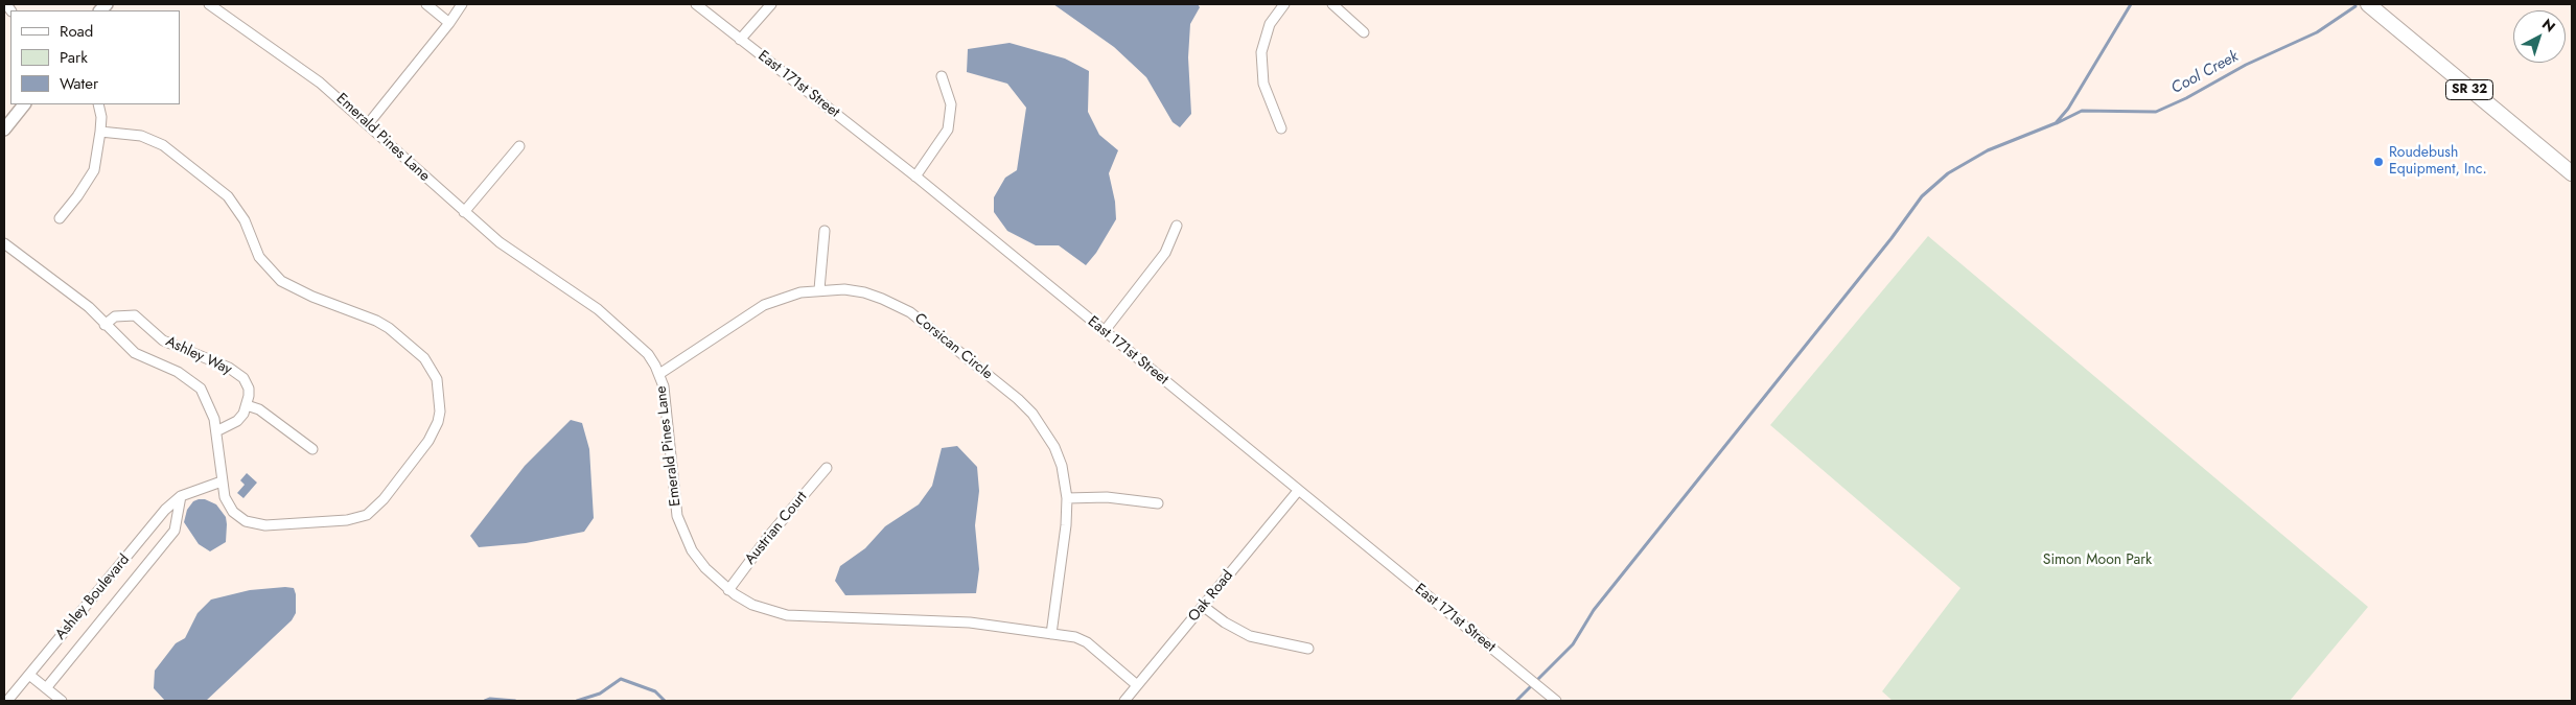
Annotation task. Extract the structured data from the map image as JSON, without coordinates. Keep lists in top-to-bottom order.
{
  "streets": {
    "main road": ["SR 32"],
    "street": [
      "East 171st Street",
      "Emerald Pines Lane",
      "Corsican Circle",
      "Ashley Way",
      "Austrian Court",
      "Oak Road",
      "Ashley Boulevard"
    ]
  },
  "crossings": [
    ["East 171st Street", "Oak Road"],
    ["Emerald Pines Lane", "Corsican Circle"],
    ["Emerald Pines Lane", "Austrian Court"],
    ["Emerald Pines Lane", "Oak Road"]
  ],
  "water": ["Cool Creek"],
  "parks": ["Simon Moon Park"],
  "places": ["Roudebush Equipment, Inc."],
  "legend": ["Road", "Park", "Water"],
  "north": "top right"
}
